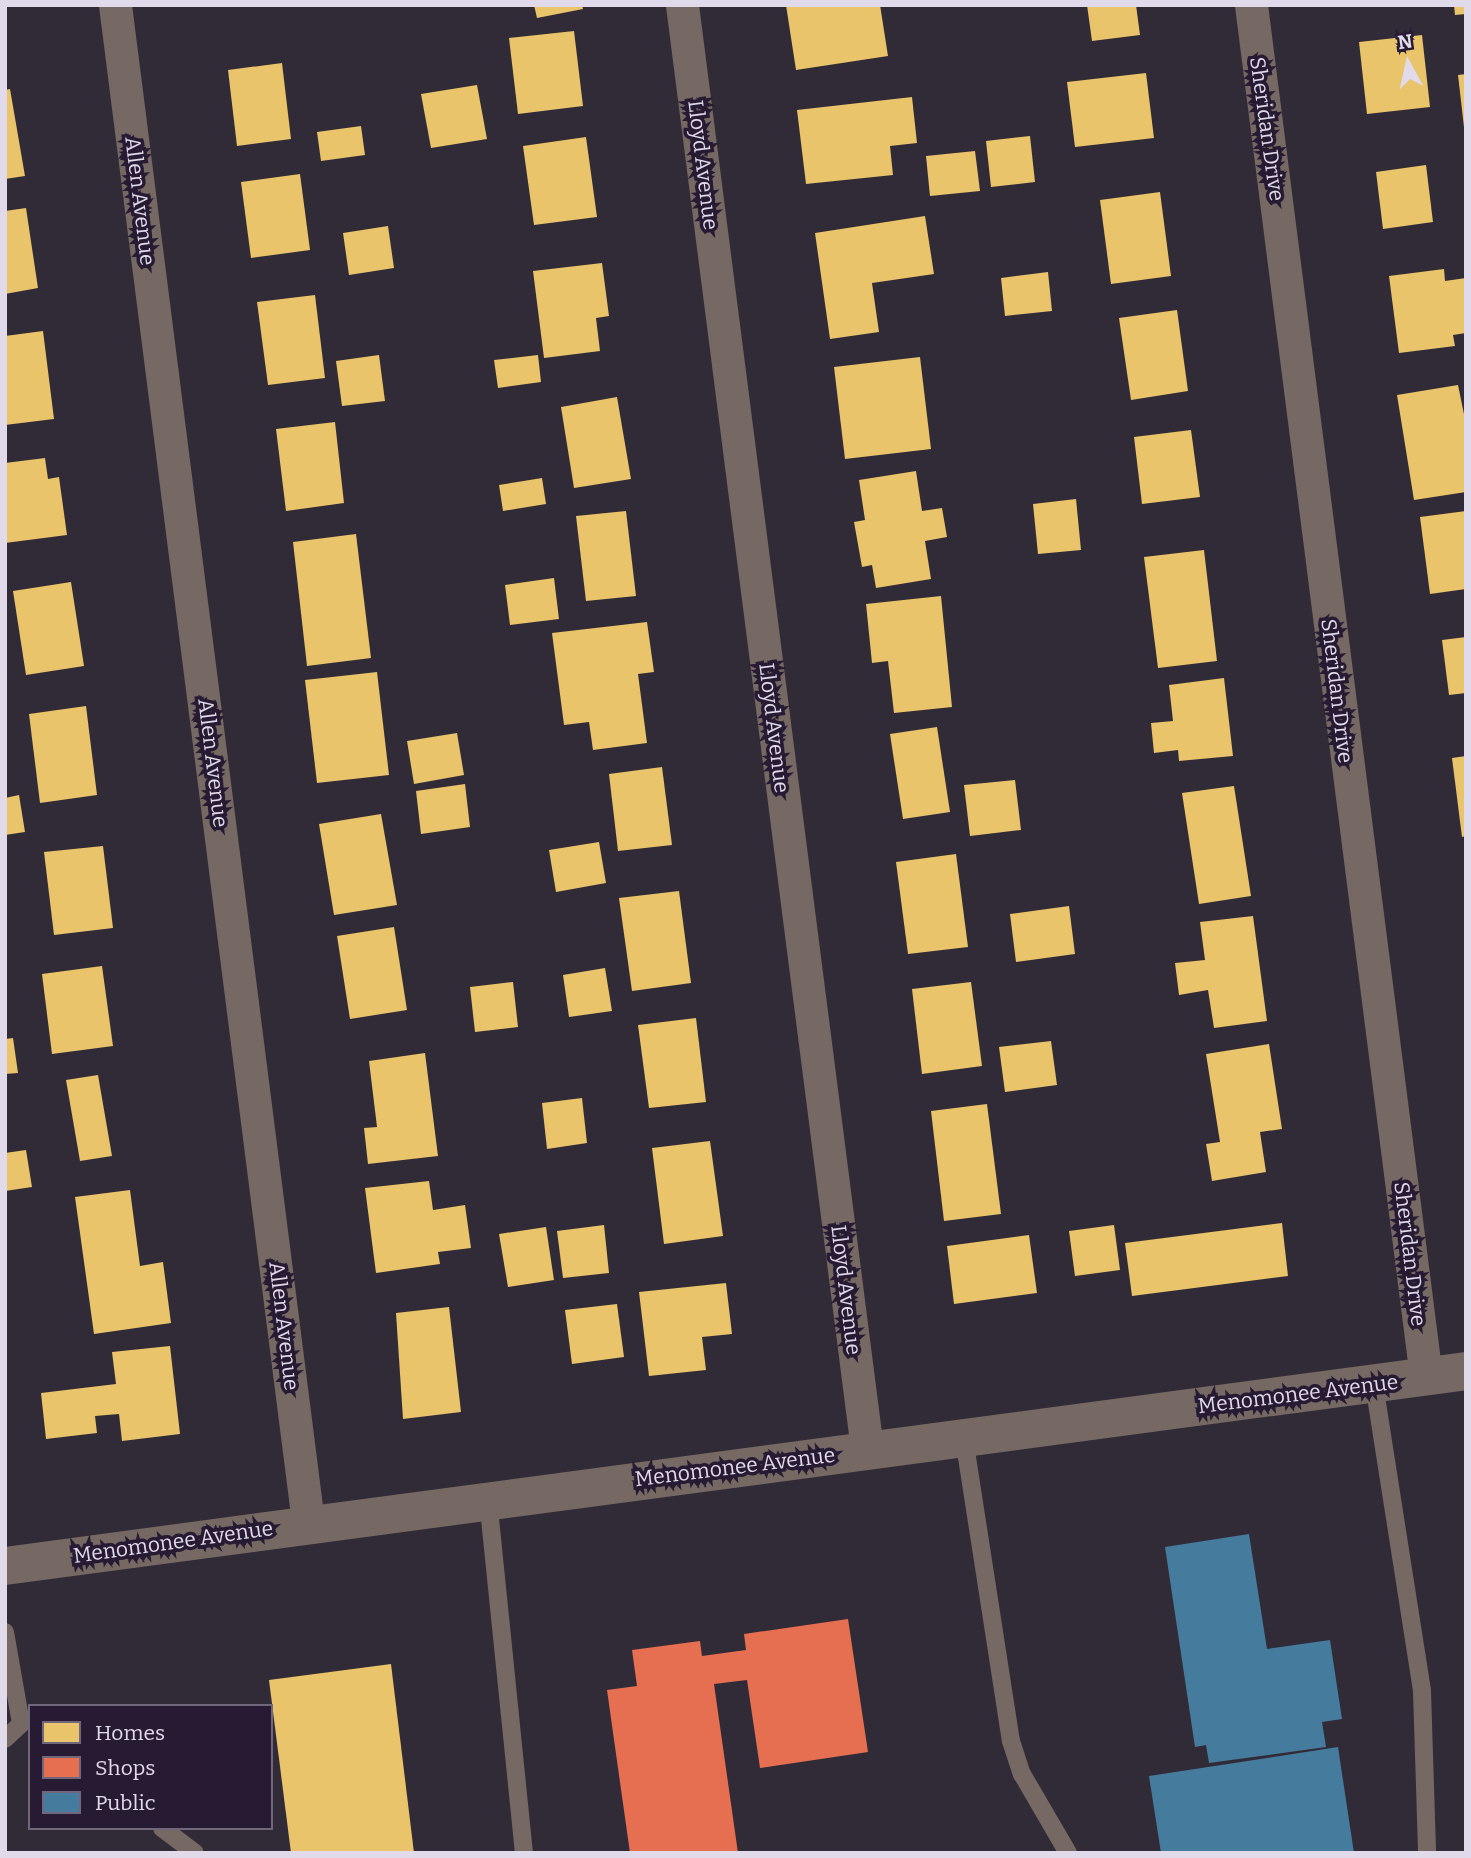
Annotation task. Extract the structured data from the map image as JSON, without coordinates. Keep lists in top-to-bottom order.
{
  "streets": {
    "street": [
      "Sheridan Drive",
      "Lloyd Avenue",
      "Allen Avenue",
      "Menomonee Avenue"
    ]
  },
  "crossings": [
    ["Sheridan Drive", "Menomonee Avenue"],
    ["Lloyd Avenue", "Menomonee Avenue"],
    ["Allen Avenue", "Menomonee Avenue"]
  ],
  "legend": ["Homes", "Shops", "Public"],
  "north": "top"
}
